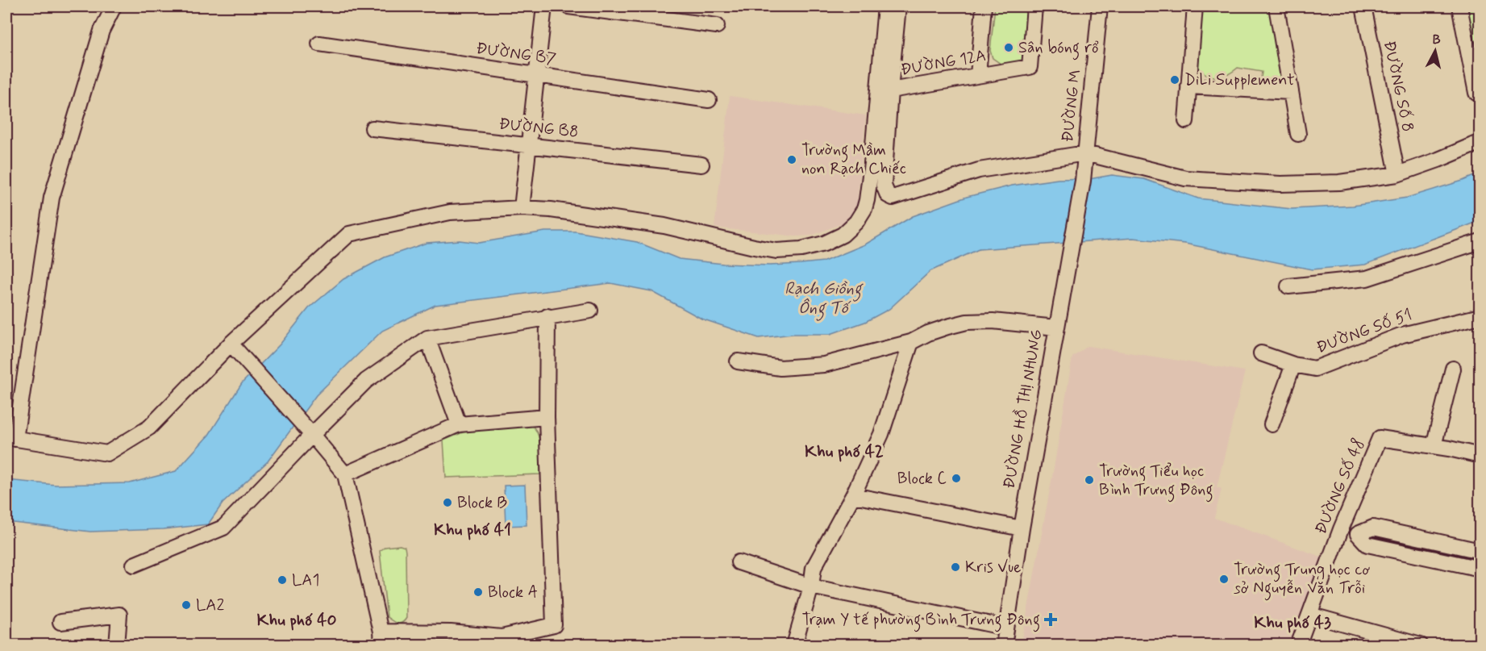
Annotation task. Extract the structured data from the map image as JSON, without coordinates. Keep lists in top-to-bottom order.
{
  "streets": {
    "street": [
      "ĐƯỜNG B7",
      "ĐƯỜNG 12A",
      "ĐƯỜNG SỐ 8",
      "ĐƯỜNG M",
      "ĐƯỜNG B8",
      "ĐƯỜNG SỐ 51",
      "ĐƯỜNG HỒ THỊ NHUNG",
      "ĐƯỜNG SỐ 48"
    ]
  },
  "crossings": [
    ["ĐƯỜNG M", "ĐƯỜNG HỒ THỊ NHUNG"]
  ],
  "districts": [
    "Khu phố 42",
    "Khu phố 41",
    "Khu phố 40",
    "Khu phố 43"
  ],
  "water": ["Rạch Giồng Ông Tố"],
  "places": {
    "other": [
      "Sân bóng rổ",
      "DiLi Supplement",
      "Trường Mầm non Rạch Chiếc",
      "Block C",
      "Trường Tiểu học Bình Trưng Đông",
      "Block B",
      "Kris Vue",
      "Trường Trung học cơ sở Nguyễn Văn Trỗi",
      "LA1",
      "Block A",
      "LA2"
    ],
    "health": ["Trạm Y tế phường Bình Trưng Đông"]
  },
  "north": "top"
}
